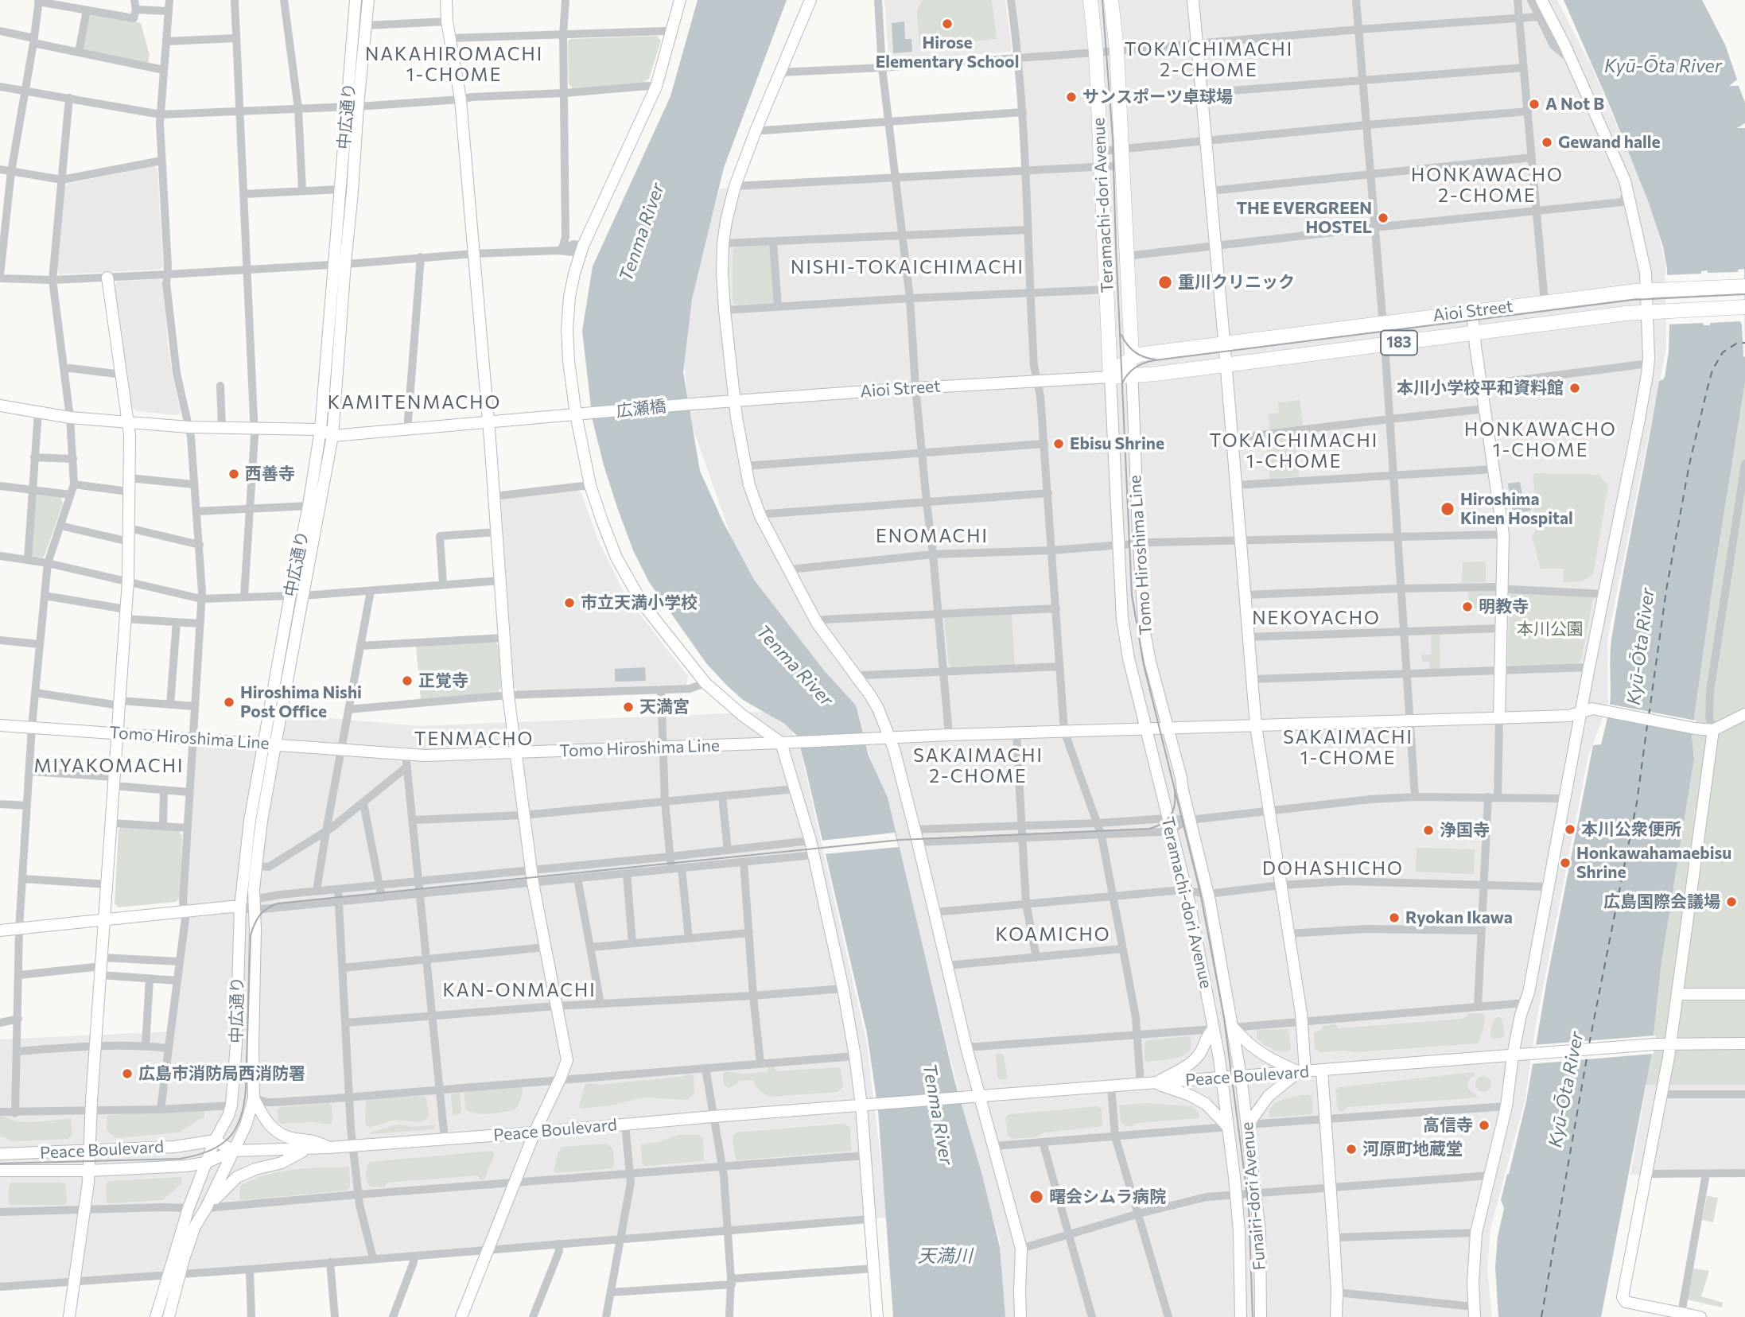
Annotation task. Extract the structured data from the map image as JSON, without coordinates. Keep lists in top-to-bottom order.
{
  "streets": {
    "highway": ["Teramachi-dori Avenue", "Aioi Street", "183"],
    "street": [
      "中広通り",
      "広瀬橋",
      "Tomo Hiroshima Line",
      "Peace Boulevard",
      "Funairi-dori Avenue"
    ]
  },
  "crossings": [
    ["中広通り", "Tomo Hiroshima Line"],
    ["中広通り", "Peace Boulevard"],
    ["Teramachi-dori Avenue", "Aioi Street"],
    ["Teramachi-dori Avenue", "Tomo Hiroshima Line"],
    ["Teramachi-dori Avenue", "Peace Boulevard"],
    ["Teramachi-dori Avenue", "Funairi-dori Avenue"],
    ["Aioi Street", "広瀬橋"],
    ["Aioi Street", "Tomo Hiroshima Line"],
    ["Peace Boulevard", "Funairi-dori Avenue"]
  ],
  "districts": [
    "TOKAICHIMACHI 2-CHOME",
    "NAKAHIROMACHI 1-CHOME",
    "HONKAWACHO 2-CHOME",
    "NISHI-TOKAICHIMACHI",
    "KAMITENMACHO",
    "HONKAWACHO 1-CHOME",
    "TOKAICHIMACHI 1-CHOME",
    "ENOMACHI",
    "NEKOYACHO",
    "SAKAIMACHI 1-CHOME",
    "TENMACHO",
    "SAKAIMACHI 2-CHOME",
    "MIYAKOMACHI",
    "DOHASHICHO",
    "KOAMICHO",
    "KAN-ONMACHI"
  ],
  "water": ["Kyū-Ōta River", "Tenma River", "天満川"],
  "parks": ["本川公園"],
  "places": [
    "Hirose Elementary School",
    "サンスポーツ卓球場",
    "A Not B",
    "Gewand halle",
    "THE EVERGREEN HOSTEL",
    "重川クリニック",
    "本川小学校平和資料館",
    "Ebisu Shrine",
    "西善寺",
    "Hiroshima Kinen Hospital",
    "市立天満小学校",
    "明教寺",
    "正覚寺",
    "Hiroshima Nishi Post Office",
    "天満宮",
    "本川公衆便所",
    "浄国寺",
    "Honkawahamaebisu Shrine",
    "広島国際会議場",
    "Ryokan Ikawa",
    "広島市消防局西消防署",
    "高信寺",
    "河原町地蔵堂",
    "曙会シムラ病院"
  ]
}
